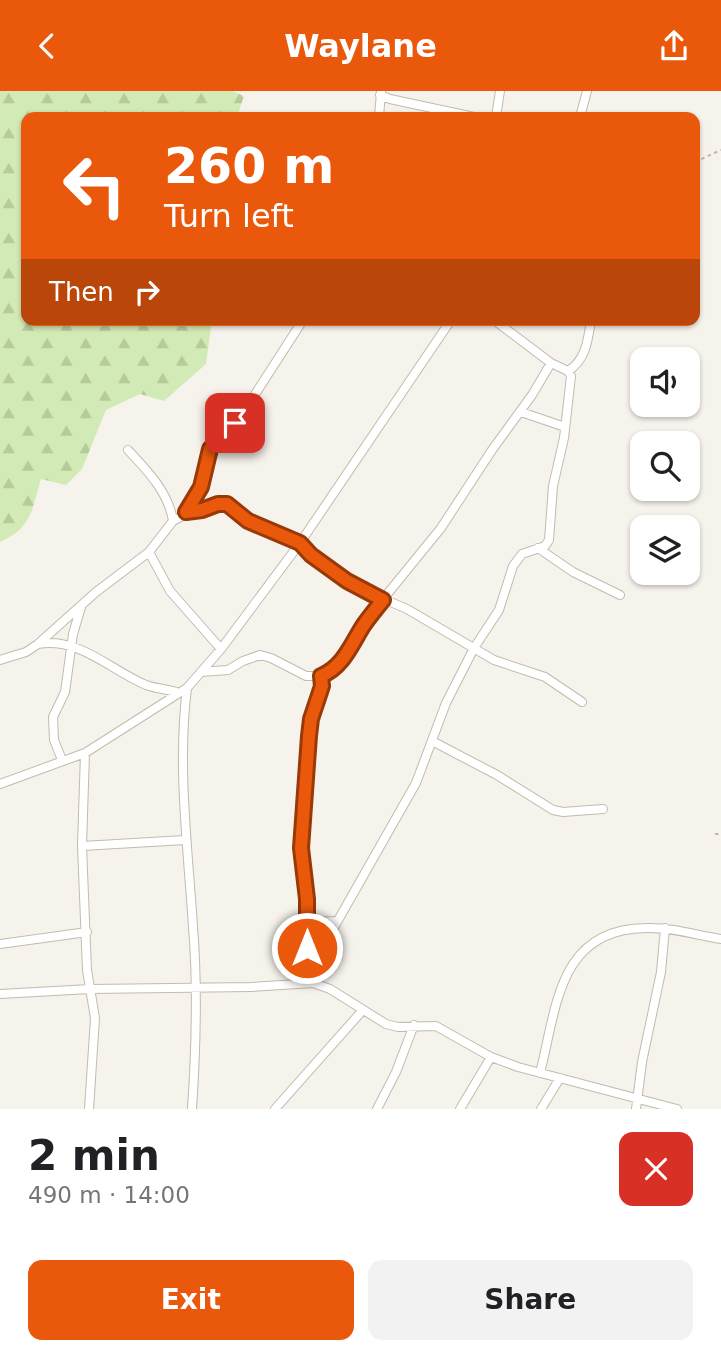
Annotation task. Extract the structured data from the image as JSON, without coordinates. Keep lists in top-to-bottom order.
{
  "page": {
    "header": "Waylane",
    "turn": ["260 m", "Turn left"],
    "then": "Then",
    "heading": ["2 min", "490 m · 14:00"],
    "buttons": ["Exit", "Share"]
  }
}
